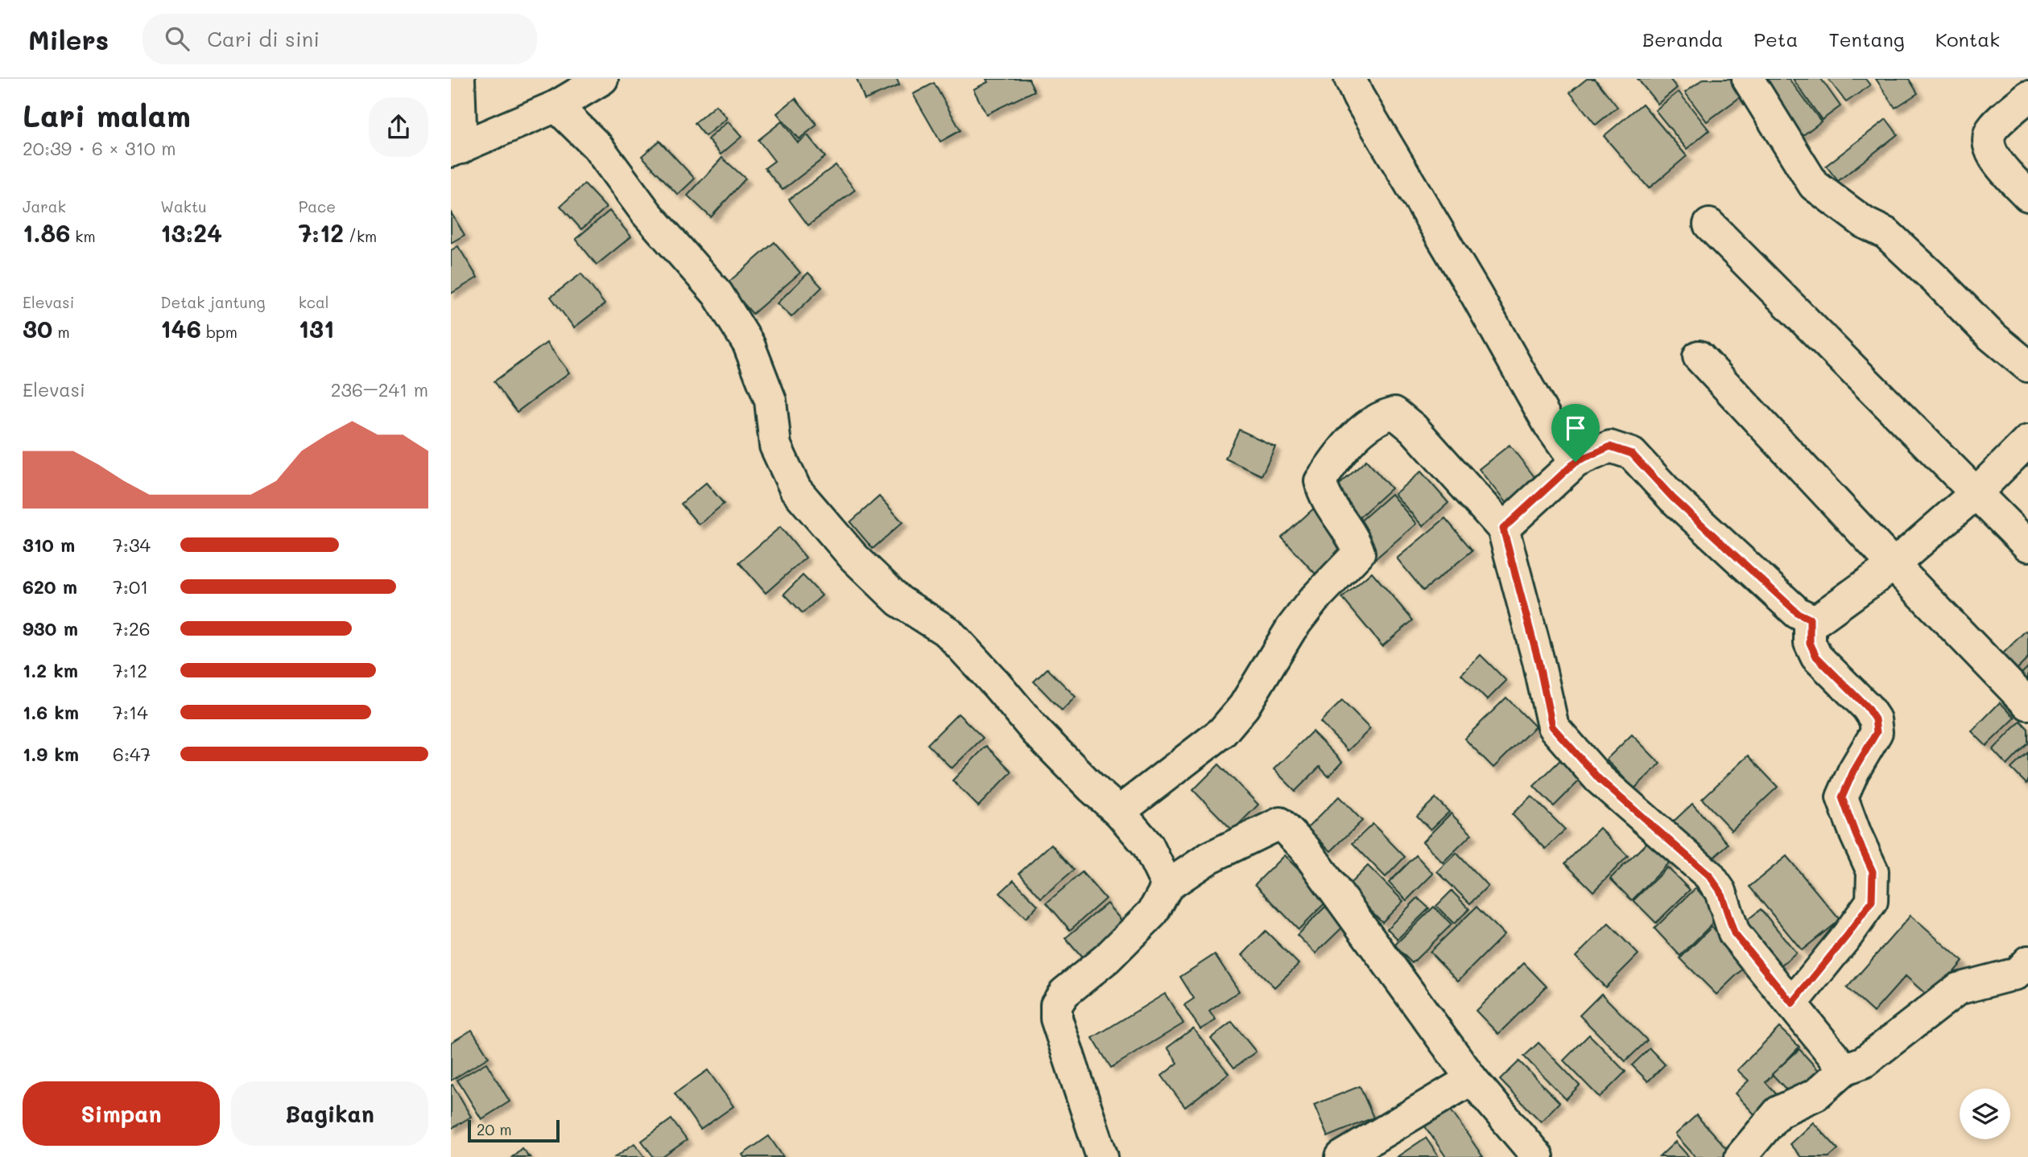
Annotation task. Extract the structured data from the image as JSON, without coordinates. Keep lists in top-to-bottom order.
{
  "scale_bar": "20 m",
  "page": {
    "header": "Milers",
    "search": "Cari di sini",
    "nav": [
      "Beranda",
      "Peta",
      "Tentang",
      "Kontak"
    ],
    "heading": ["Lari malam", "20:39 · 6 × 310 m"],
    "stats": [
      ["Jarak", "1.86 km"],
      ["Waktu", "13:24"],
      ["Pace", "7:12 /km"],
      ["Elevasi", "30 m"],
      ["Detak jantung", "146 bpm"],
      ["kcal", "131"]
    ],
    "chart": ["Elevasi", "236–241 m"],
    "list": [
      {
        "name": "310 m",
        "note": "7:34"
      },
      {
        "name": "620 m",
        "note": "7:01"
      },
      {
        "name": "930 m",
        "note": "7:26"
      },
      {
        "name": "1.2 km",
        "note": "7:12"
      },
      {
        "name": "1.6 km",
        "note": "7:14"
      },
      {
        "name": "1.9 km",
        "note": "6:47"
      }
    ],
    "buttons": ["Simpan", "Bagikan"],
    "scale": "20 m"
  }
}
